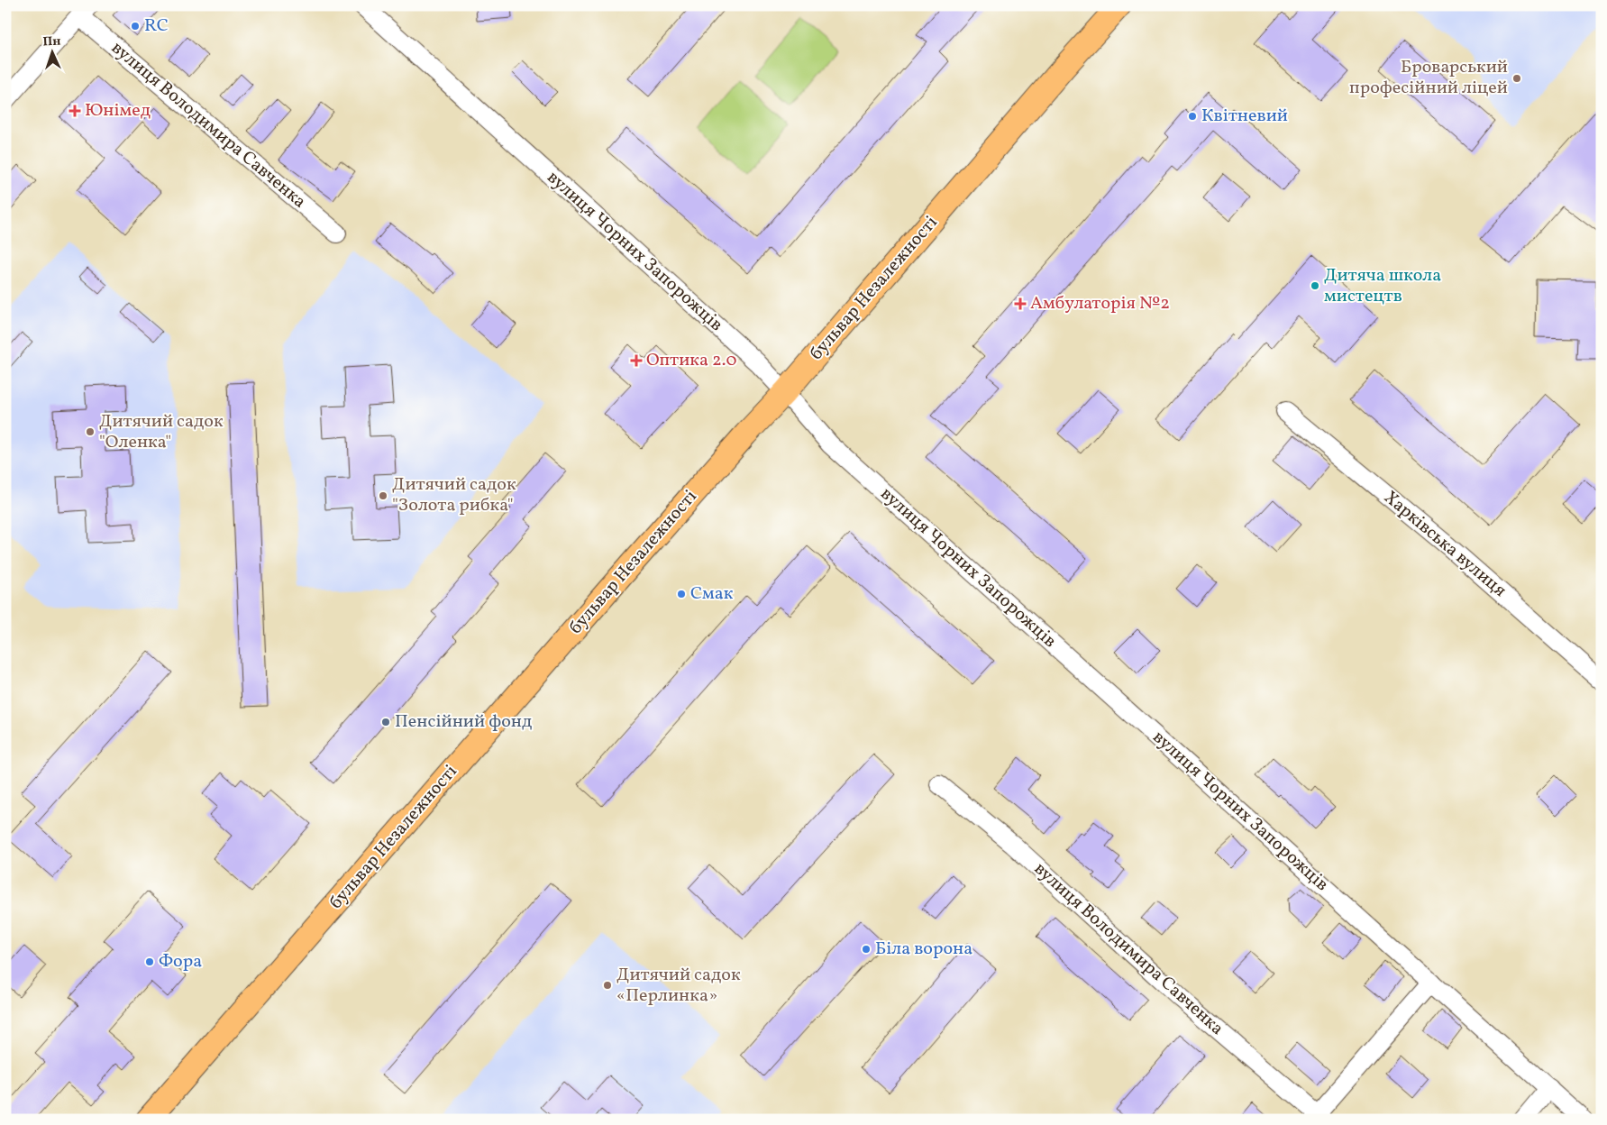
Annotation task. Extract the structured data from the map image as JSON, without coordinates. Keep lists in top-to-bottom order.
{
  "streets": {
    "main road": ["бульвар Незалежності"],
    "street": ["вулиця Володимира Савченка", "вулиця Чорних Запорожців", "Харківська вулиця"]
  },
  "crossings": [
    ["вулиця Чорних Запорожців", "бульвар Незалежності"]
  ],
  "places": {
    "other": [
      "RC",
      "Броварський професійний ліцей",
      "Квітневий",
      "Дитяча школа мистецтв",
      "Дитячий садок \"Оленка\"",
      "Дитячий садок \"Золота рибка\"",
      "Смак",
      "Пенсійний фонд",
      "Біла ворона",
      "Фора",
      "Дитячий садок «Перлинка»"
    ],
    "health": ["Юнімед", "Амбулаторія №2", "Оптика 2.0"]
  },
  "north": "top"
}
